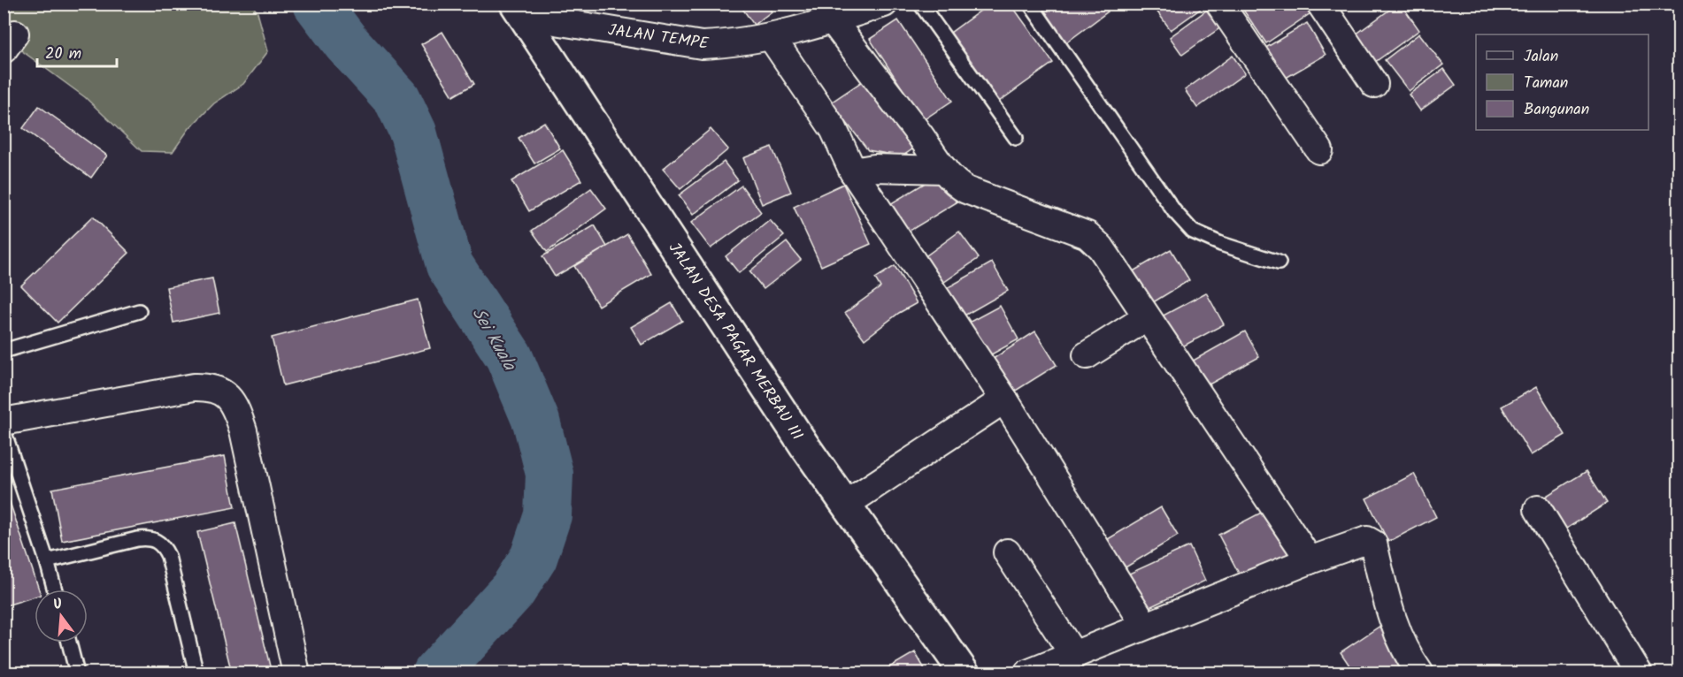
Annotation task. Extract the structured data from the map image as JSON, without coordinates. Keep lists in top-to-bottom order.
{
  "streets": {
    "street": ["JALAN TEMPE", "JALAN DESA PAGAR MERBAU III"]
  },
  "crossings": [
    ["JALAN TEMPE", "JALAN DESA PAGAR MERBAU III"]
  ],
  "water": ["Sei Kuala"],
  "legend": ["Jalan", "Taman", "Bangunan"],
  "scale_bar": "20 m",
  "north": "top"
}
